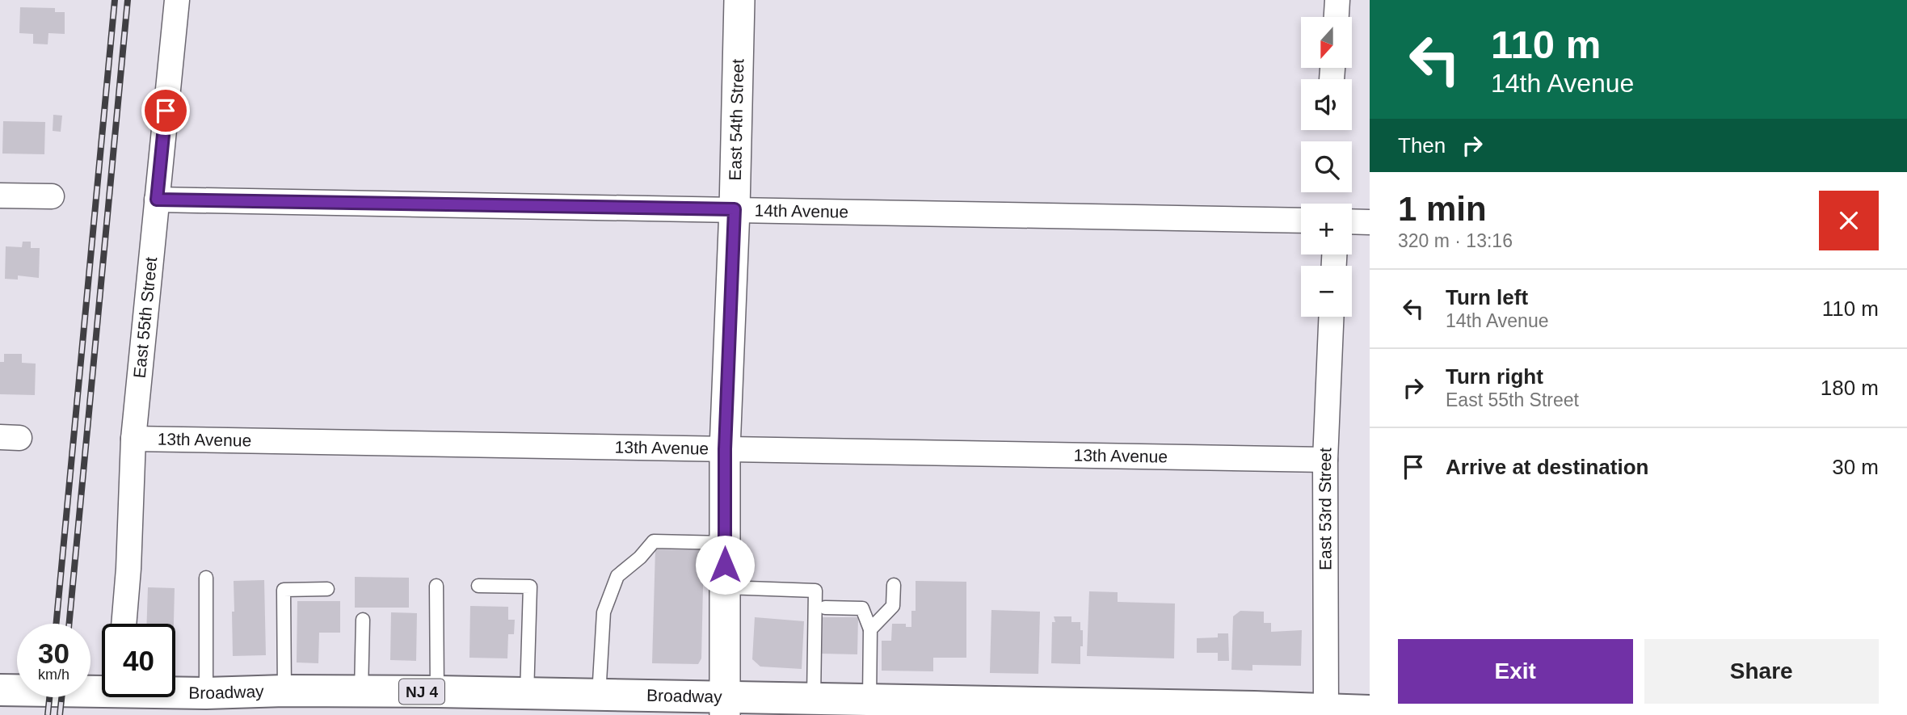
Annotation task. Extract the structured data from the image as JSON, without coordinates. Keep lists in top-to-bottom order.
{
  "streets": {
    "main road": ["Broadway", "NJ 4"],
    "street": [
      "East 54th Street",
      "14th Avenue",
      "East 55th Street",
      "13th Avenue",
      "East 53rd Street"
    ]
  },
  "crossings": [
    ["East 54th Street", "14th Avenue"],
    ["East 54th Street", "13th Avenue"],
    ["East 54th Street", "Broadway"],
    ["14th Avenue", "East 55th Street"],
    ["East 55th Street", "13th Avenue"],
    ["13th Avenue", "East 53rd Street"],
    ["East 53rd Street", "Broadway"]
  ],
  "north": "bottom",
  "page": {
    "turn": ["110 m", "14th Avenue"],
    "map_buttons": ["+", "−"],
    "then": "Then",
    "heading": ["1 min", "320 m · 13:16"],
    "list": [
      {
        "name": "Turn left",
        "note": "14th Avenue",
        "value": "110 m"
      },
      {
        "name": "Turn right",
        "note": "East 55th Street",
        "value": "180 m"
      },
      {
        "name": "Arrive at destination",
        "value": "30 m"
      }
    ],
    "speed": "30 km/h",
    "limit": "40",
    "buttons": ["Exit", "Share"]
  }
}
